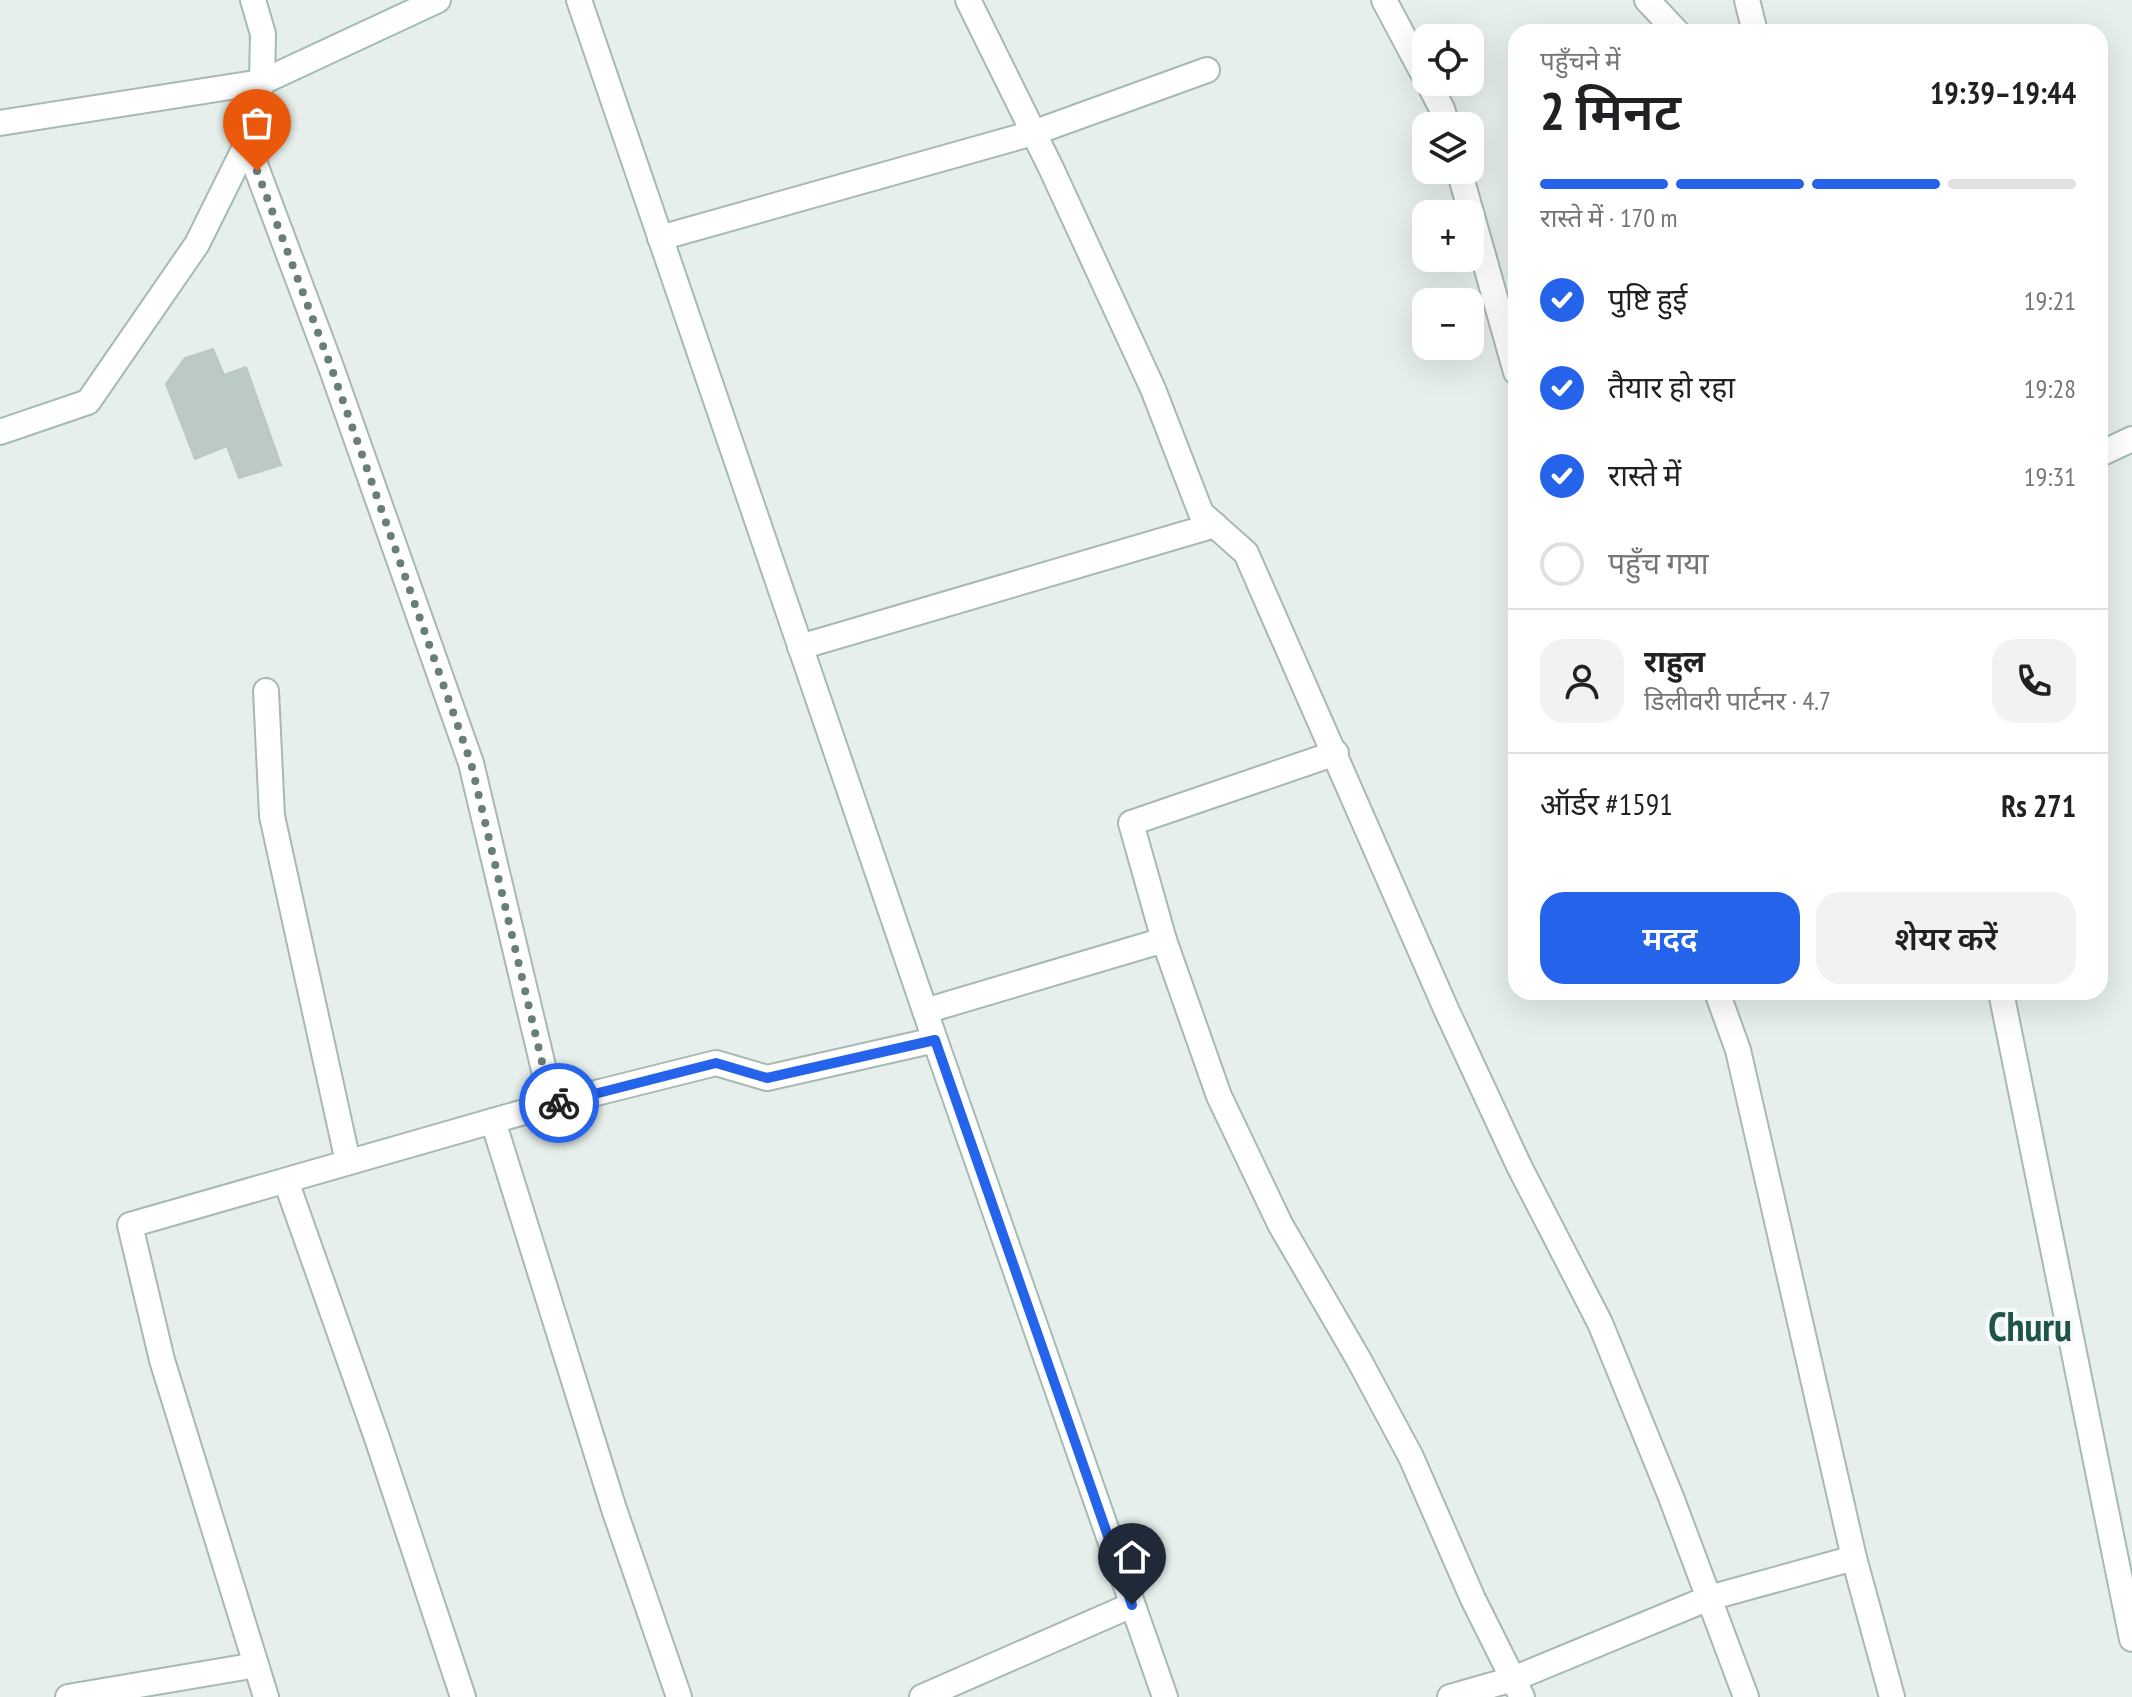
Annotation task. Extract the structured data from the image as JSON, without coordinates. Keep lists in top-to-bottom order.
{
  "districts": ["Churu"],
  "page": {
    "map_buttons": ["+", "−"],
    "heading": ["2 मिनट", "पहुँचने में", "19:39–19:44"],
    "panel": [
      "राहुल",
      "डिलीवरी पार्टनर · 4.7",
      "ऑर्डर #1591",
      "Rs 271"
    ],
    "bar": "रास्ते में · 170 m",
    "list": [
      ["पुष्टि हुई", "19:21"],
      ["तैयार हो रहा", "19:28"],
      ["रास्ते में", "19:31"],
      "पहुँच गया"
    ],
    "buttons": ["मदद", "शेयर करें"]
  }
}
